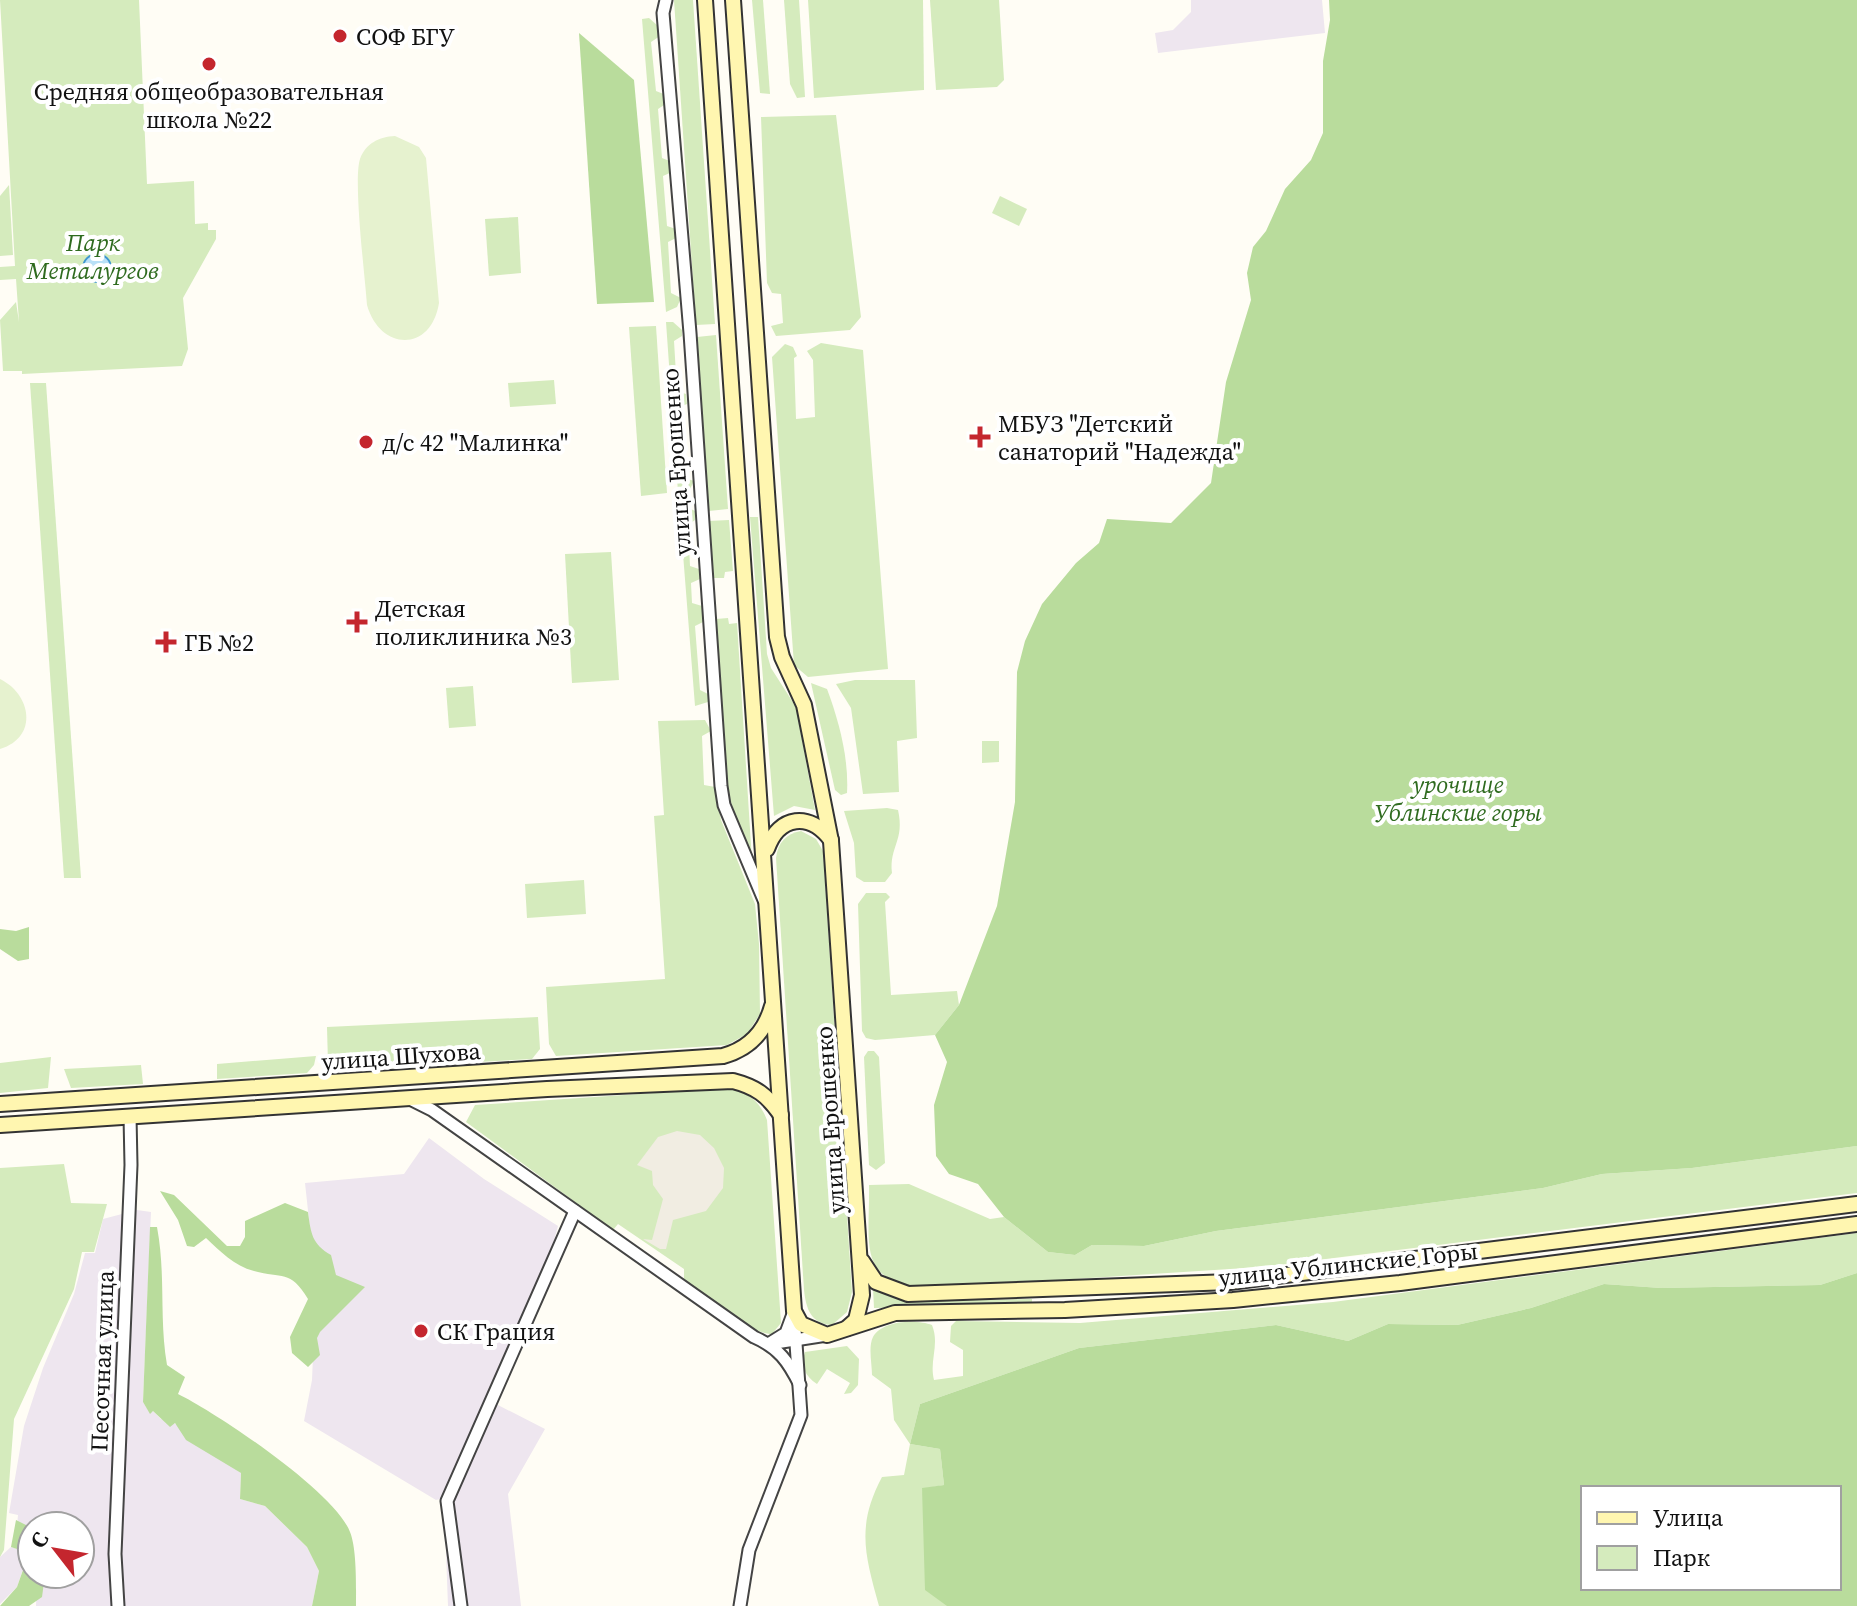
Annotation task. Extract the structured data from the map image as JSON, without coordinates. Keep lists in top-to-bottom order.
{
  "streets": {
    "main road": ["улица Ерошенко", "улица Шухова", "улица Ублинские Горы"],
    "street": ["Песочная улица"]
  },
  "crossings": [
    ["улица Ерошенко", "улица Шухова"],
    ["улица Ерошенко", "улица Ублинские Горы"],
    ["улица Шухова", "Песочная улица"]
  ],
  "parks": ["Парк Металургов", "урочище Ублинские горы"],
  "places": {
    "other": [
      "СОФ БГУ",
      "Средняя общеобразовательная школа №22",
      "д/с 42 \"Малинка\"",
      "СК Грация"
    ],
    "health": ["МБУЗ \"Детский санаторий \"Надежда\"", "Детская поликлиника №3", "ГБ №2"]
  },
  "legend": ["Улица", "Парк"],
  "north": "top left"
}
